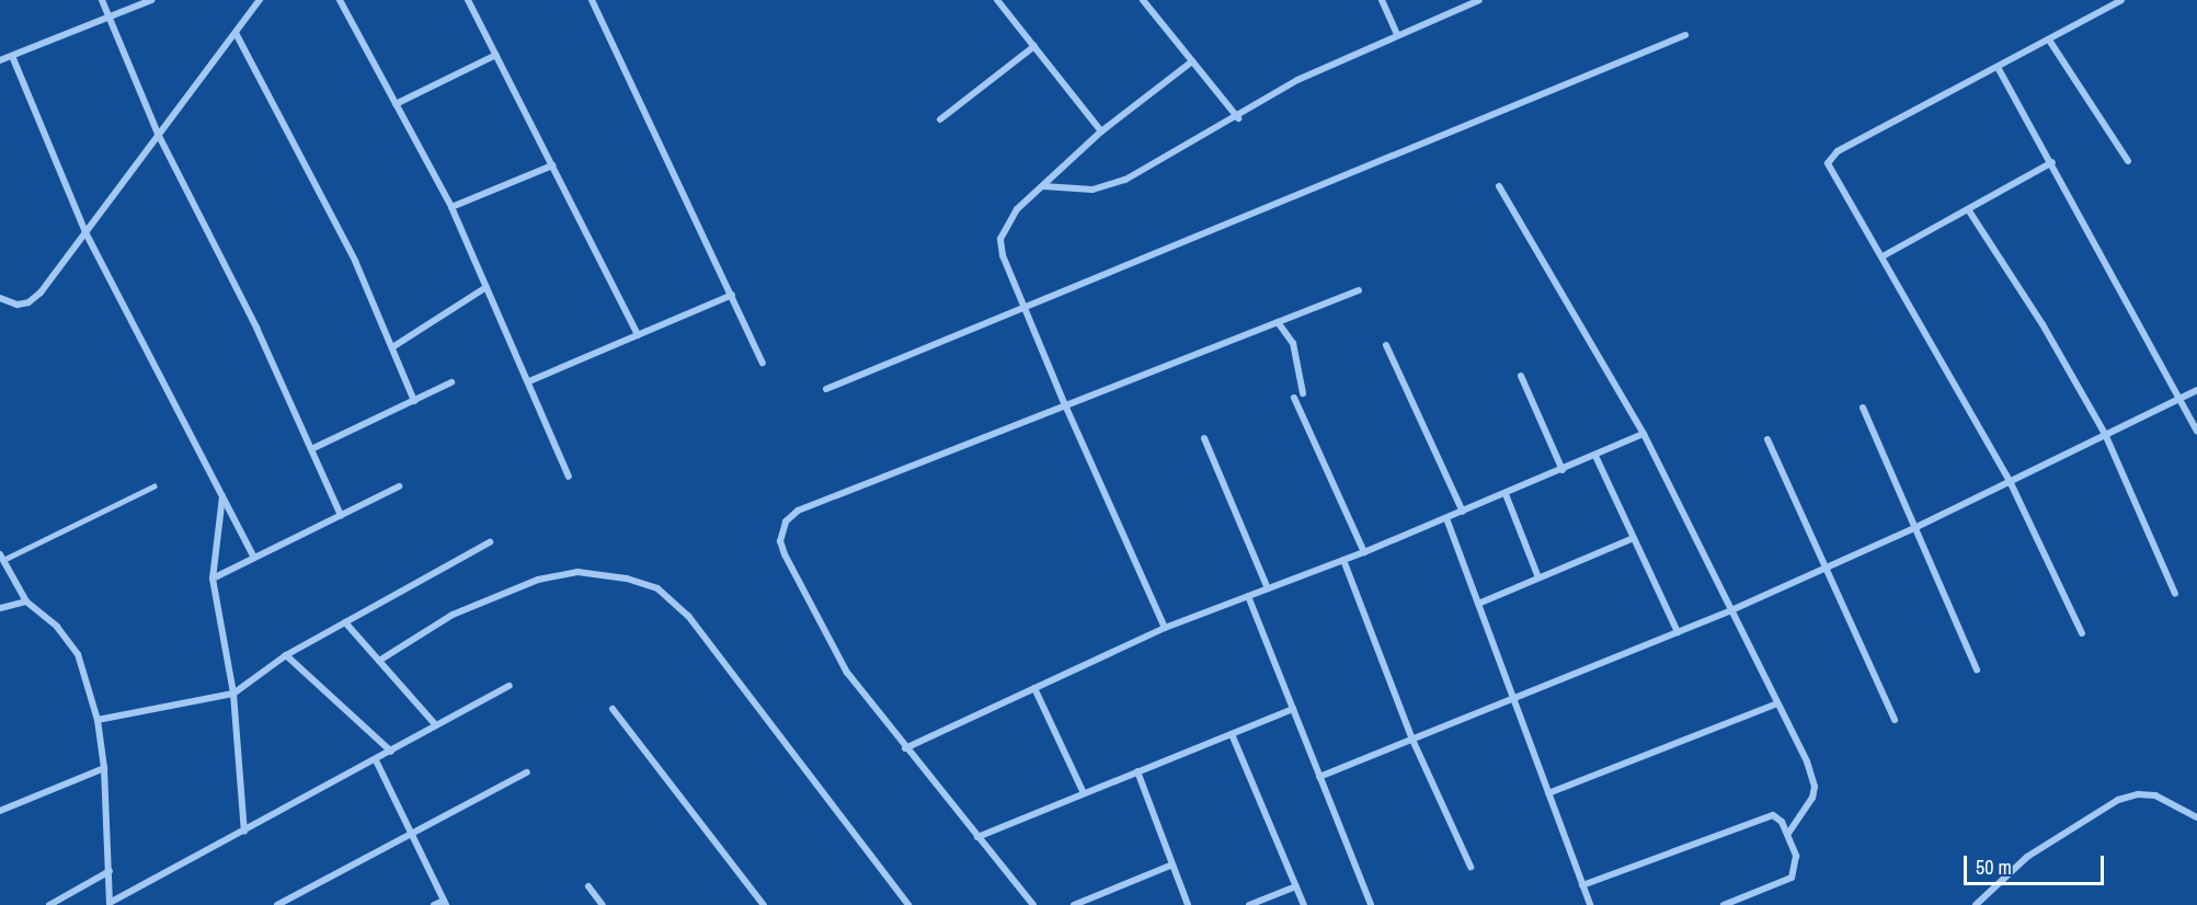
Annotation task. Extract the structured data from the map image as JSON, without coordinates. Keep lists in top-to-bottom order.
{
  "scale_bar": "50 m"
}
